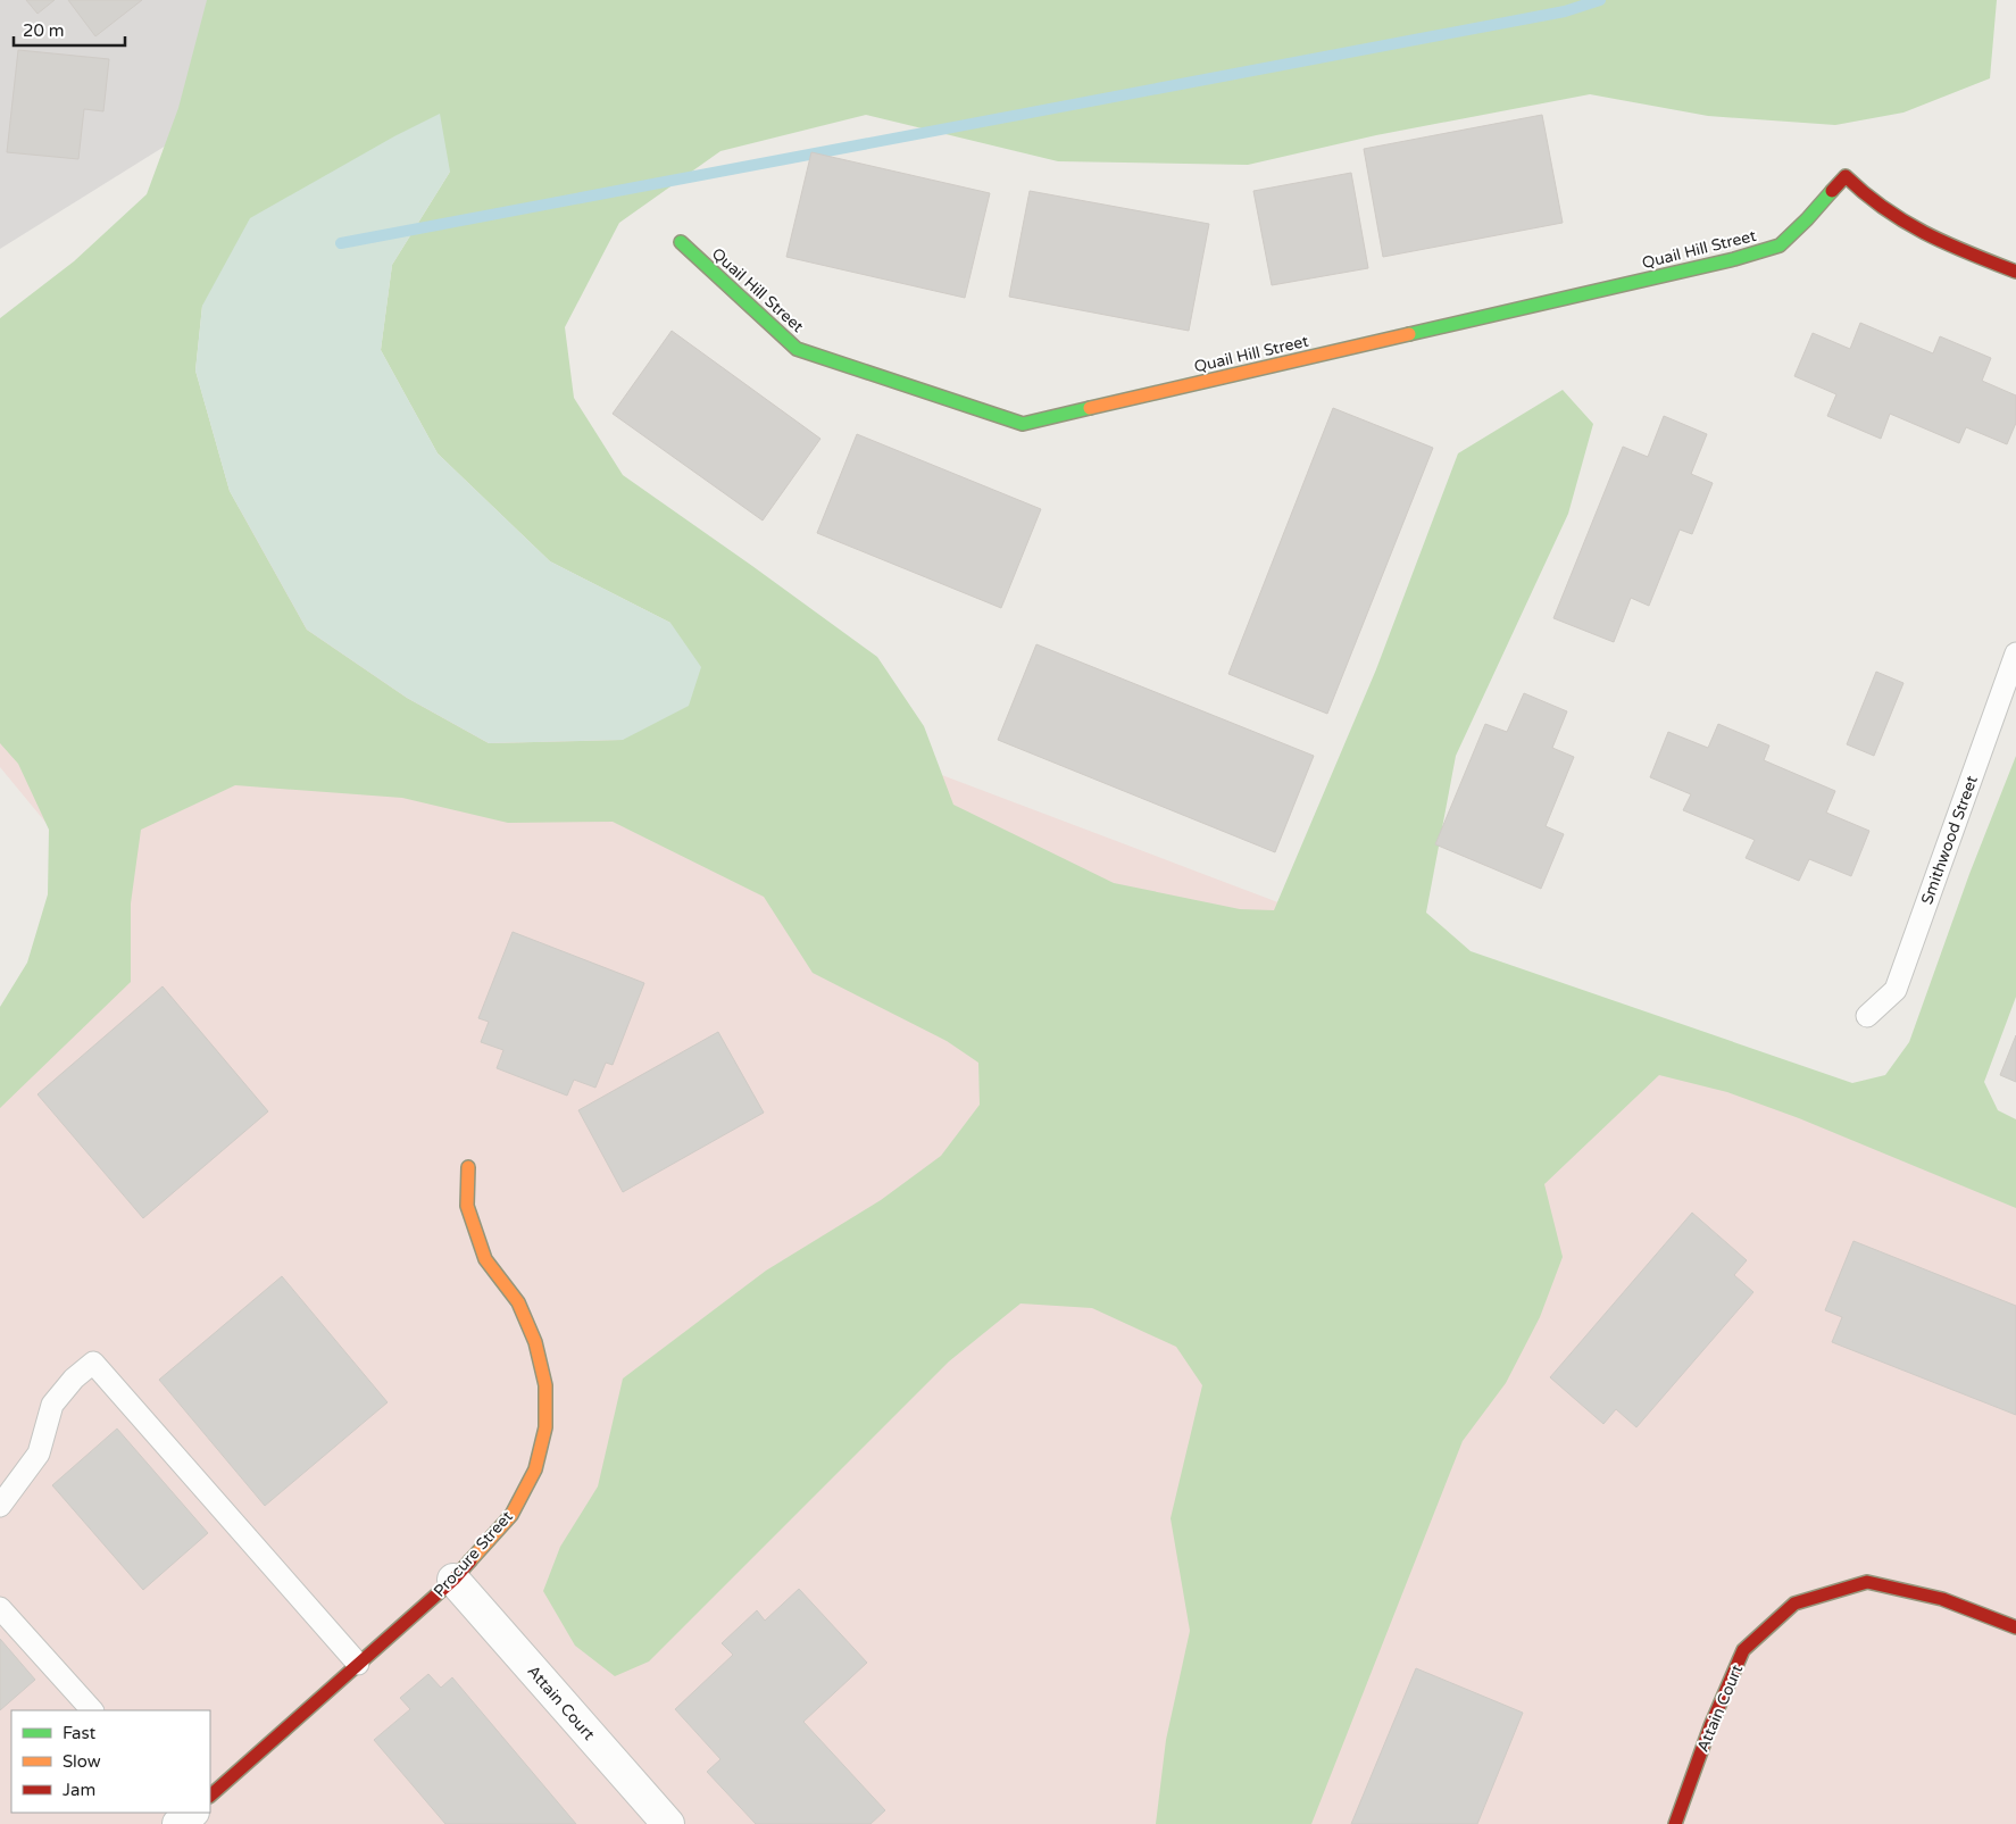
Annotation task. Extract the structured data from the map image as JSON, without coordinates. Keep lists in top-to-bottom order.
{
  "streets": {
    "street": ["Quail Hill Street", "Procure Street", "Attain Court"],
    "lane": ["Smithwood Street"]
  },
  "crossings": [
    ["Procure Street", "Attain Court"]
  ],
  "legend": ["Fast", "Slow", "Jam"],
  "scale_bar": "20 m"
}
